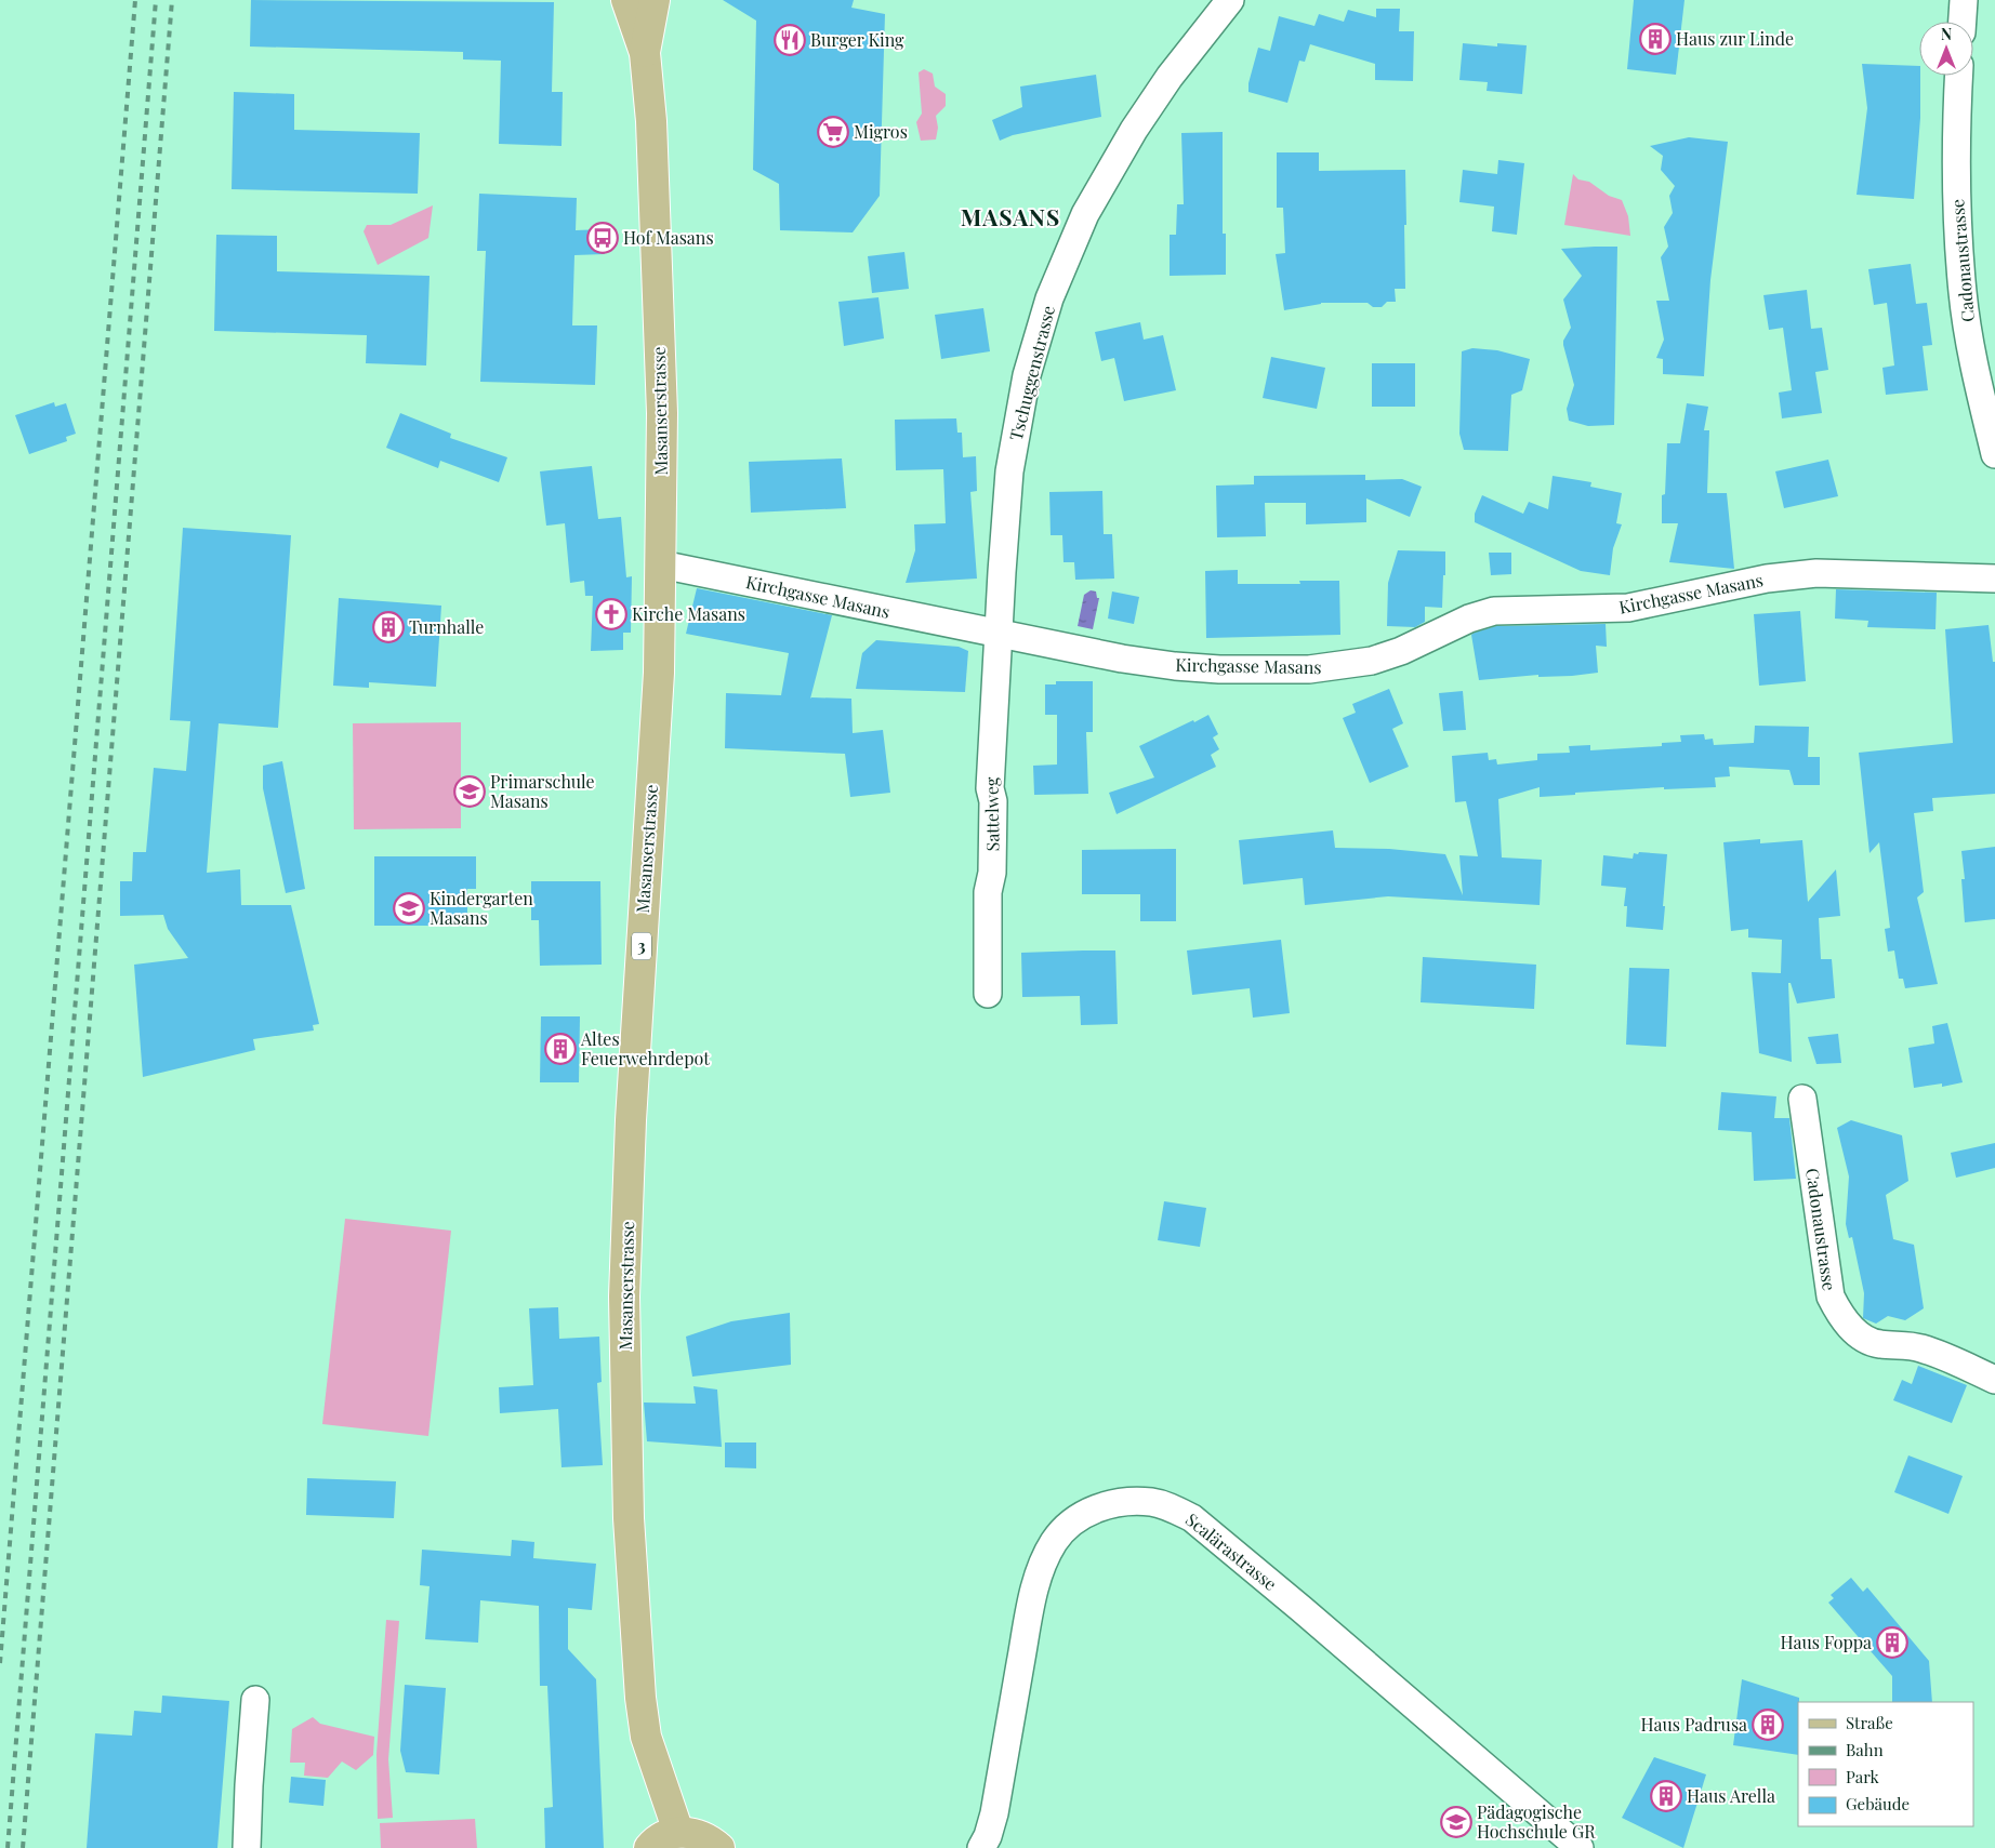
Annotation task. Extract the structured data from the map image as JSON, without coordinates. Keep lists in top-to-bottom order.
{
  "streets": {
    "main road": ["Masanserstrasse", "3"],
    "street": [
      "Cadonaustrasse",
      "Tschuggenstrasse",
      "Kirchgasse Masans",
      "Sattelweg",
      "Scalärastrasse"
    ]
  },
  "crossings": [
    ["Tschuggenstrasse", "Kirchgasse Masans"],
    ["Tschuggenstrasse", "Sattelweg"],
    ["Masanserstrasse", "Kirchgasse Masans"],
    ["Kirchgasse Masans", "Sattelweg"]
  ],
  "districts": ["MASANS"],
  "places": {
    "building": [
      "Haus zur Linde",
      "Turnhalle",
      "Altes Feuerwehrdepot",
      "Haus Foppa",
      "Haus Padrusa",
      "Haus Arella"
    ],
    "restaurant": ["Burger King"],
    "supermarket": ["Migros"],
    "bus stop": ["Hof Masans"],
    "church": ["Kirche Masans"],
    "school or university": ["Primarschule Masans", "Kindergarten Masans", "Pädagogische Hochschule GR"]
  },
  "legend": [
    "Straße",
    "Bahn",
    "Park",
    "Gebäude"
  ],
  "north": "top"
}
